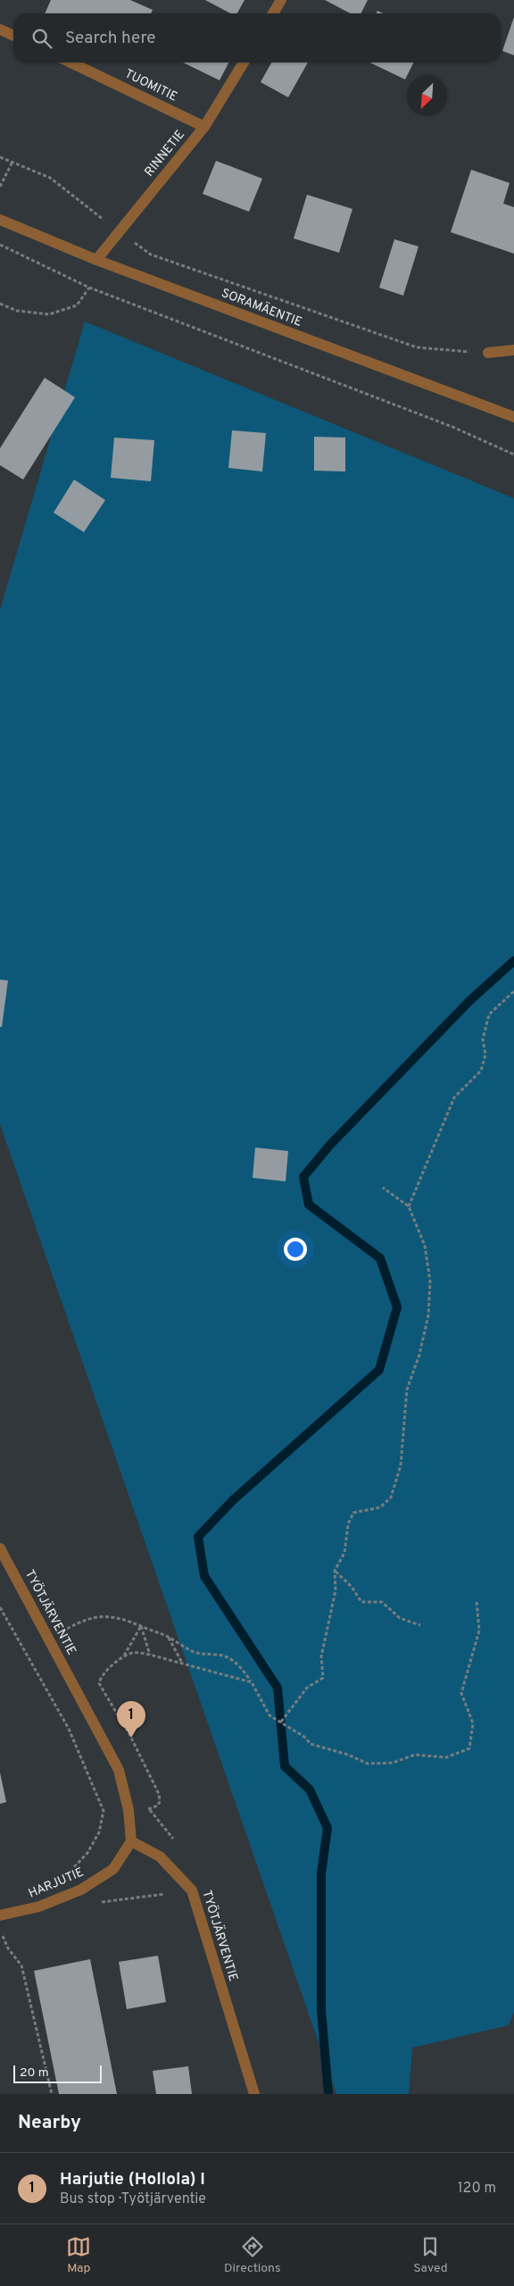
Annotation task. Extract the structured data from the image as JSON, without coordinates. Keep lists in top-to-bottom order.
{
  "streets": {
    "street": [
      "TUOMITIE",
      "RINNETIE",
      "SORAMÄENTIE",
      "TYÖTJÄRVENTIE",
      "HARJUTIE"
    ]
  },
  "crossings": [
    ["TUOMITIE", "RINNETIE"],
    ["RINNETIE", "SORAMÄENTIE"],
    ["TYÖTJÄRVENTIE", "HARJUTIE"]
  ],
  "scale_bar": "20 m",
  "north": "bottom left",
  "page": {
    "search": "Search here",
    "pins": "1",
    "scale": "20 m",
    "heading": "Nearby",
    "list": [
      {
        "mark": "1",
        "name": "Harjutie (Hollola) I",
        "note": "Bus stop · Työtjärventie",
        "value": "120 m"
      }
    ],
    "nav": ["Map", "Directions", "Saved"]
  }
}
